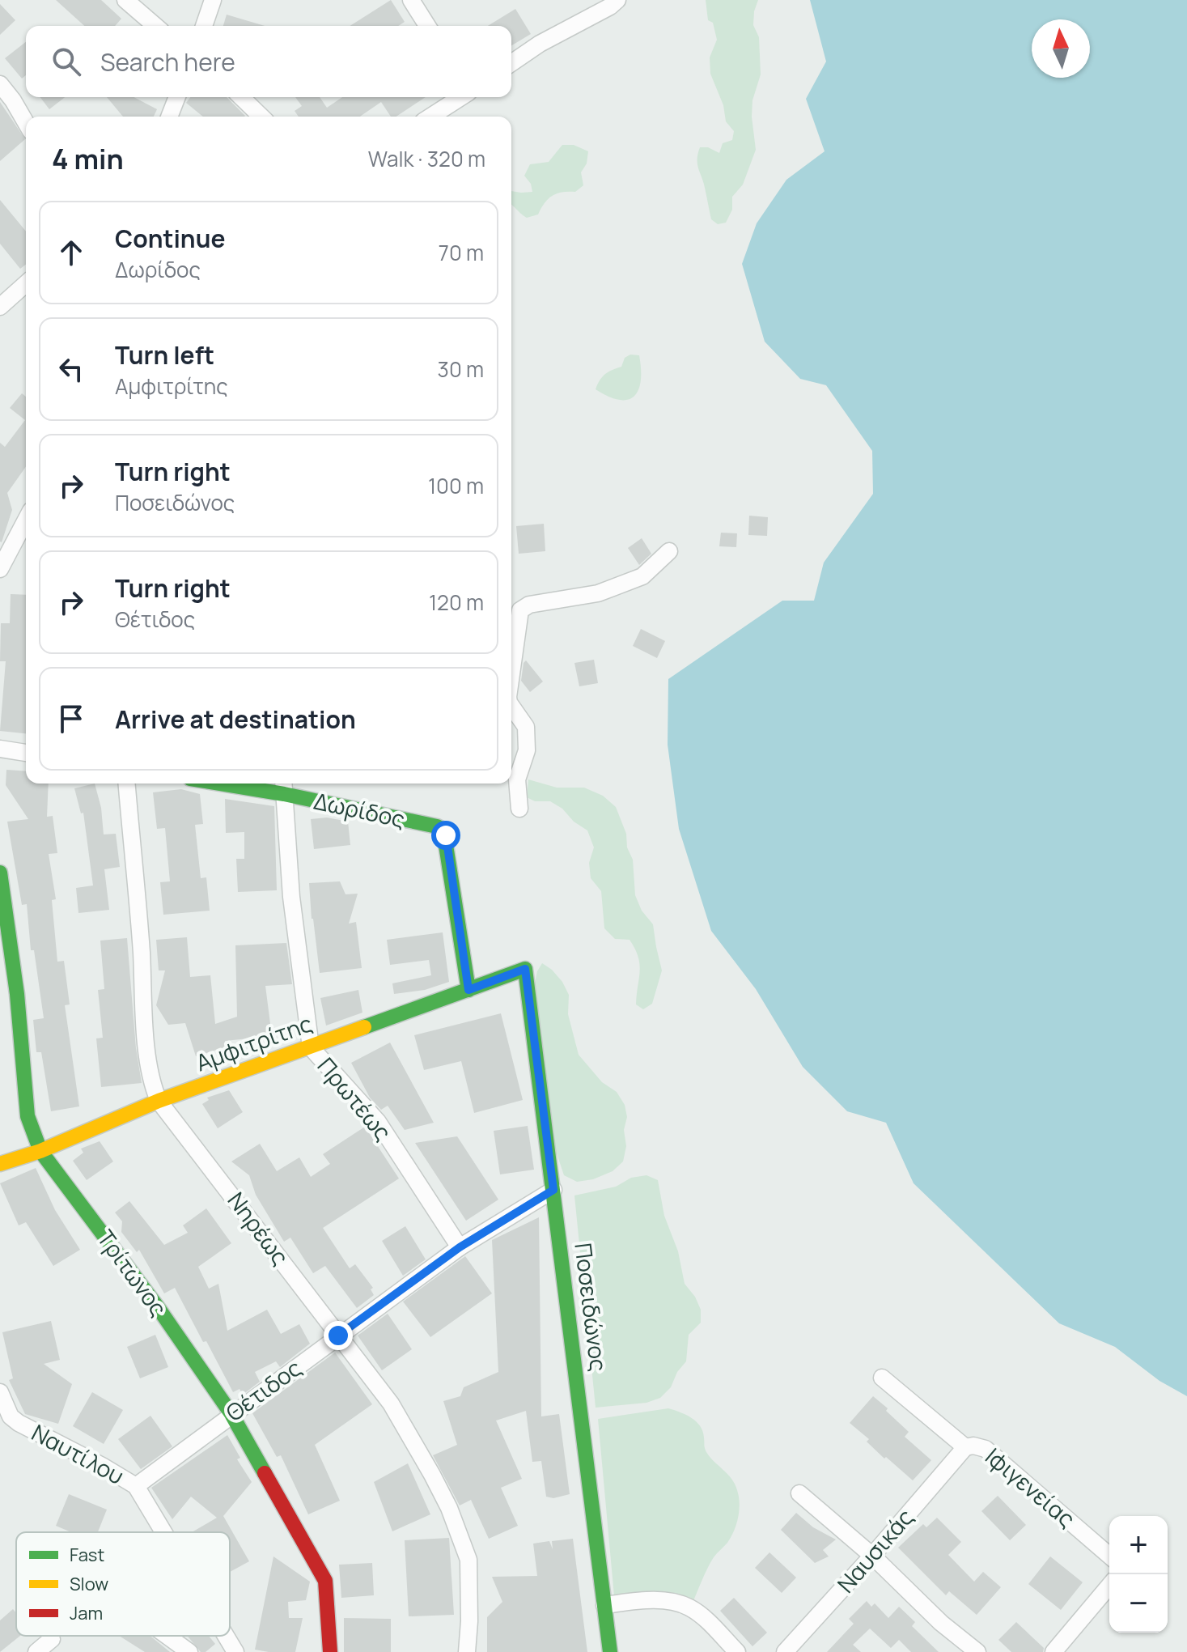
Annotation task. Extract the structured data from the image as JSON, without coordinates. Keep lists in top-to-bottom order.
{
  "streets": {
    "street": [
      "Δωρίδος",
      "Αμφιτρίτης",
      "Πρωτέως",
      "Νηρέως",
      "Τρίτωνος",
      "Ποσειδώνος",
      "Θέτιδος",
      "Ναυτίλου",
      "Ιφιγενείας",
      "Ναυσικάς"
    ]
  },
  "crossings": [
    ["Δωρίδος", "Αμφιτρίτης"],
    ["Δωρίδος", "Πρωτέως"],
    ["Αμφιτρίτης", "Πρωτέως"],
    ["Αμφιτρίτης", "Νηρέως"],
    ["Αμφιτρίτης", "Τρίτωνος"],
    ["Αμφιτρίτης", "Ποσειδώνος"],
    ["Πρωτέως", "Θέτιδος"],
    ["Νηρέως", "Θέτιδος"],
    ["Τρίτωνος", "Θέτιδος"],
    ["Ποσειδώνος", "Θέτιδος"],
    ["Θέτιδος", "Ναυτίλου"],
    ["Ιφιγενείας", "Ναυσικάς"]
  ],
  "legend": ["Fast", "Slow", "Jam"],
  "north": "top",
  "page": {
    "search": "Search here",
    "heading": ["4 min", "Walk · 320 m"],
    "list": [
      ["Continue", "Δωρίδος", "70 m"],
      ["Turn left", "Αμφιτρίτης", "30 m"],
      ["Turn right", "Ποσειδώνος", "100 m"],
      ["Turn right", "Θέτιδος", "120 m"],
      "Arrive at destination"
    ],
    "map_buttons": ["+", "−"]
  }
}
